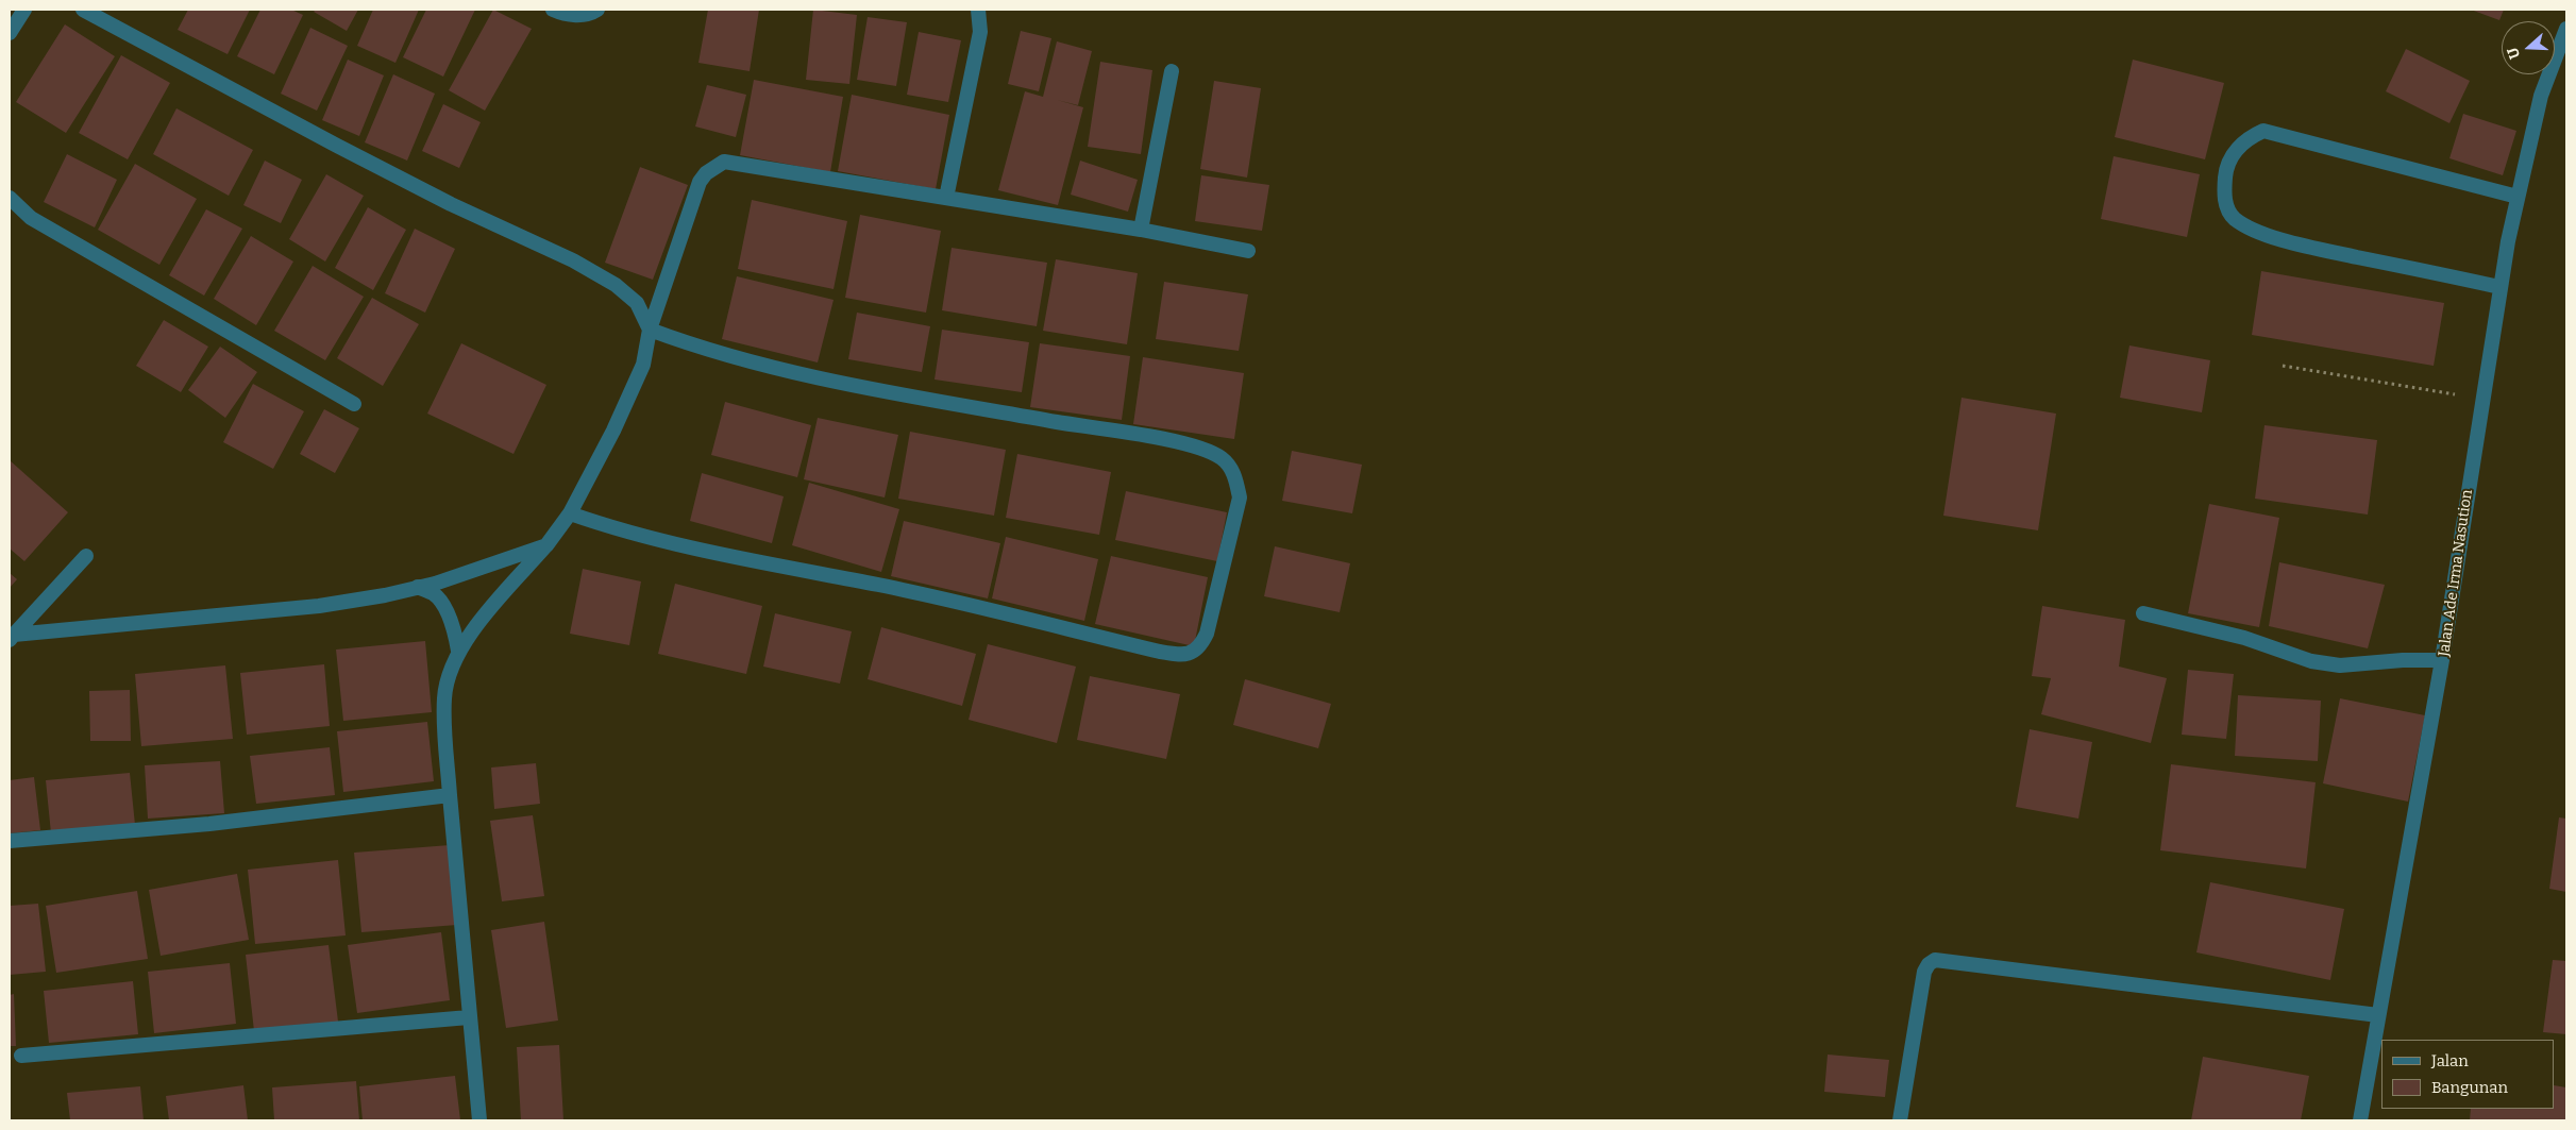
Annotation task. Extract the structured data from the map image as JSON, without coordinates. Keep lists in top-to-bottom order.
{
  "streets": {
    "street": ["Jalan Ade Irma Nasution"]
  },
  "legend": ["Jalan", "Bangunan"],
  "north": "left"
}
